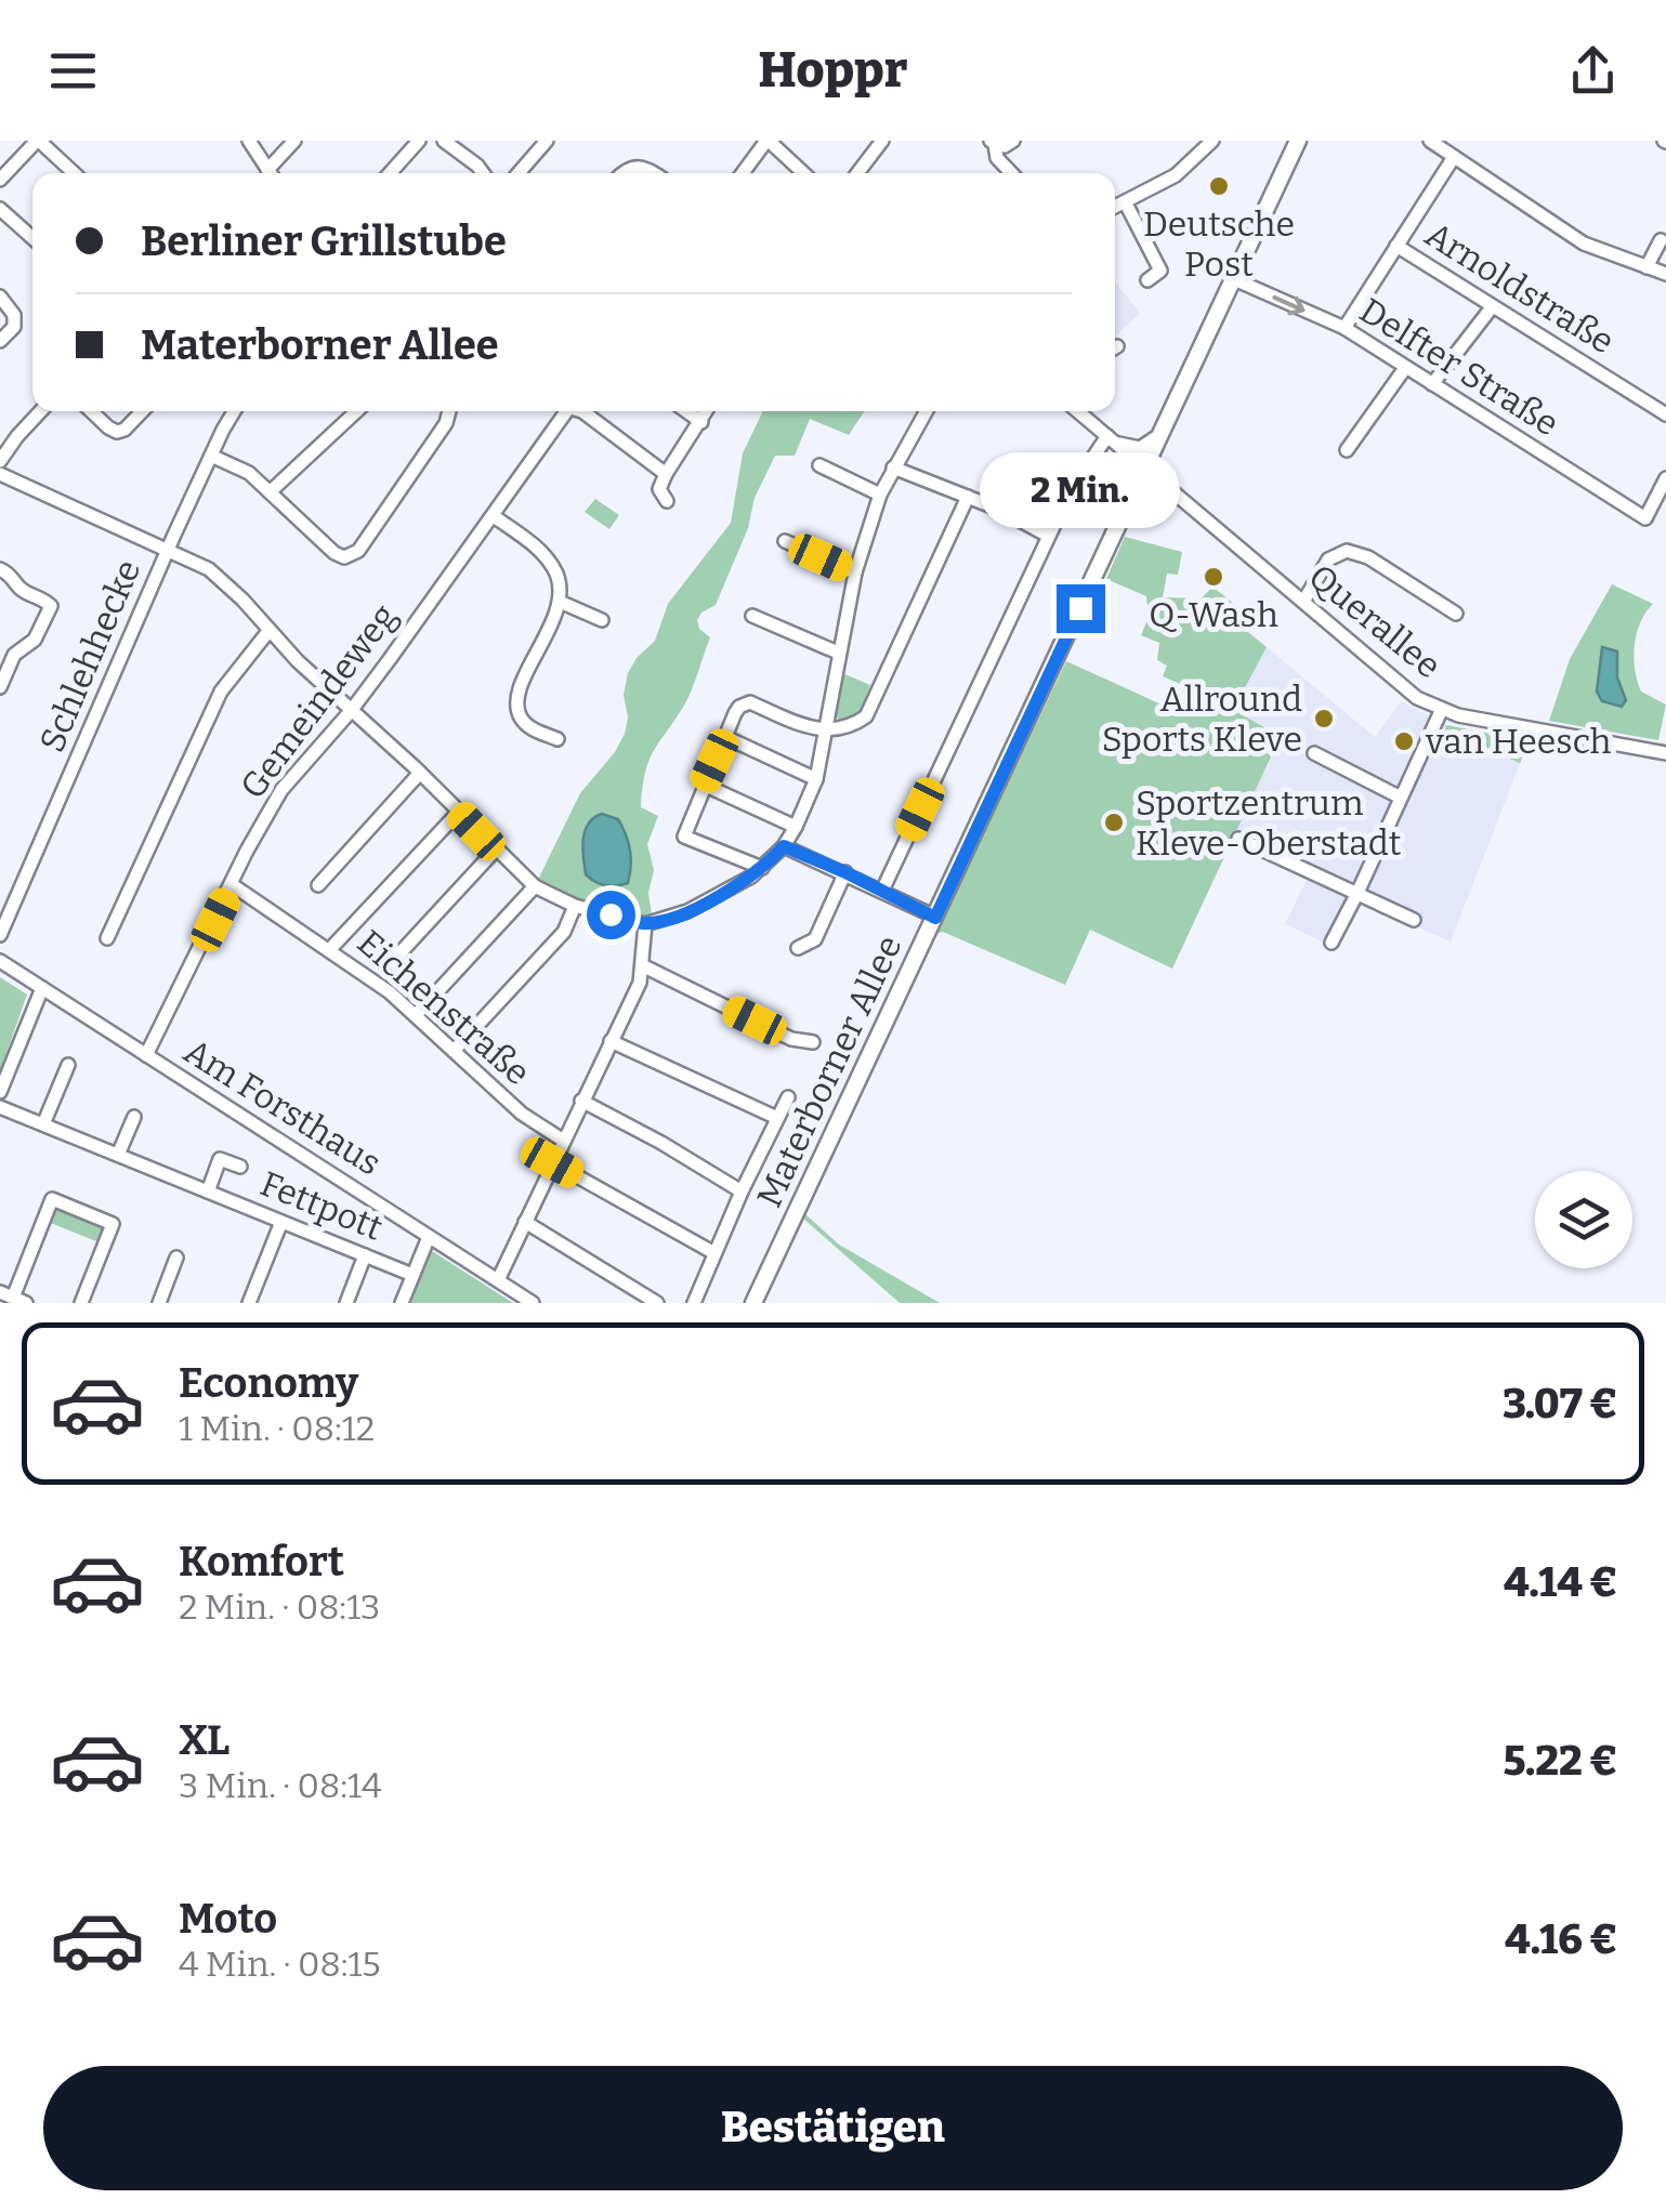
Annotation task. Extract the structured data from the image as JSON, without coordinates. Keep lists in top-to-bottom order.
{
  "streets": {
    "main road": ["Materborner Allee"],
    "street": [
      "Arnoldstraße",
      "Delfter Straße",
      "Querallee",
      "Schlehhecke",
      "Gemeindeweg",
      "Eichenstraße",
      "Am Forsthaus",
      "Fettpott"
    ]
  },
  "crossings": [
    ["Delfter Straße", "Materborner Allee"],
    ["Querallee", "Materborner Allee"],
    ["Gemeindeweg", "Eichenstraße"],
    ["Gemeindeweg", "Am Forsthaus"]
  ],
  "places": [
    "Deutsche Post",
    "Q-Wash",
    "Allround Sports Kleve",
    "van Heesch",
    "Sportzentrum Kleve-Oberstadt"
  ],
  "page": {
    "header": "Hoppr",
    "banner": ["Berliner Grillstube", "Materborner Allee"],
    "bubble": "2 Min.",
    "list": [
      {
        "name": "Economy",
        "note": "1 Min. · 08:12",
        "value": "3.07 €"
      },
      {
        "name": "Komfort",
        "note": "2 Min. · 08:13",
        "value": "4.14 €"
      },
      {
        "name": "XL",
        "note": "3 Min. · 08:14",
        "value": "5.22 €"
      },
      {
        "name": "Moto",
        "note": "4 Min. · 08:15",
        "value": "4.16 €"
      }
    ],
    "buttons": "Bestätigen"
  }
}
